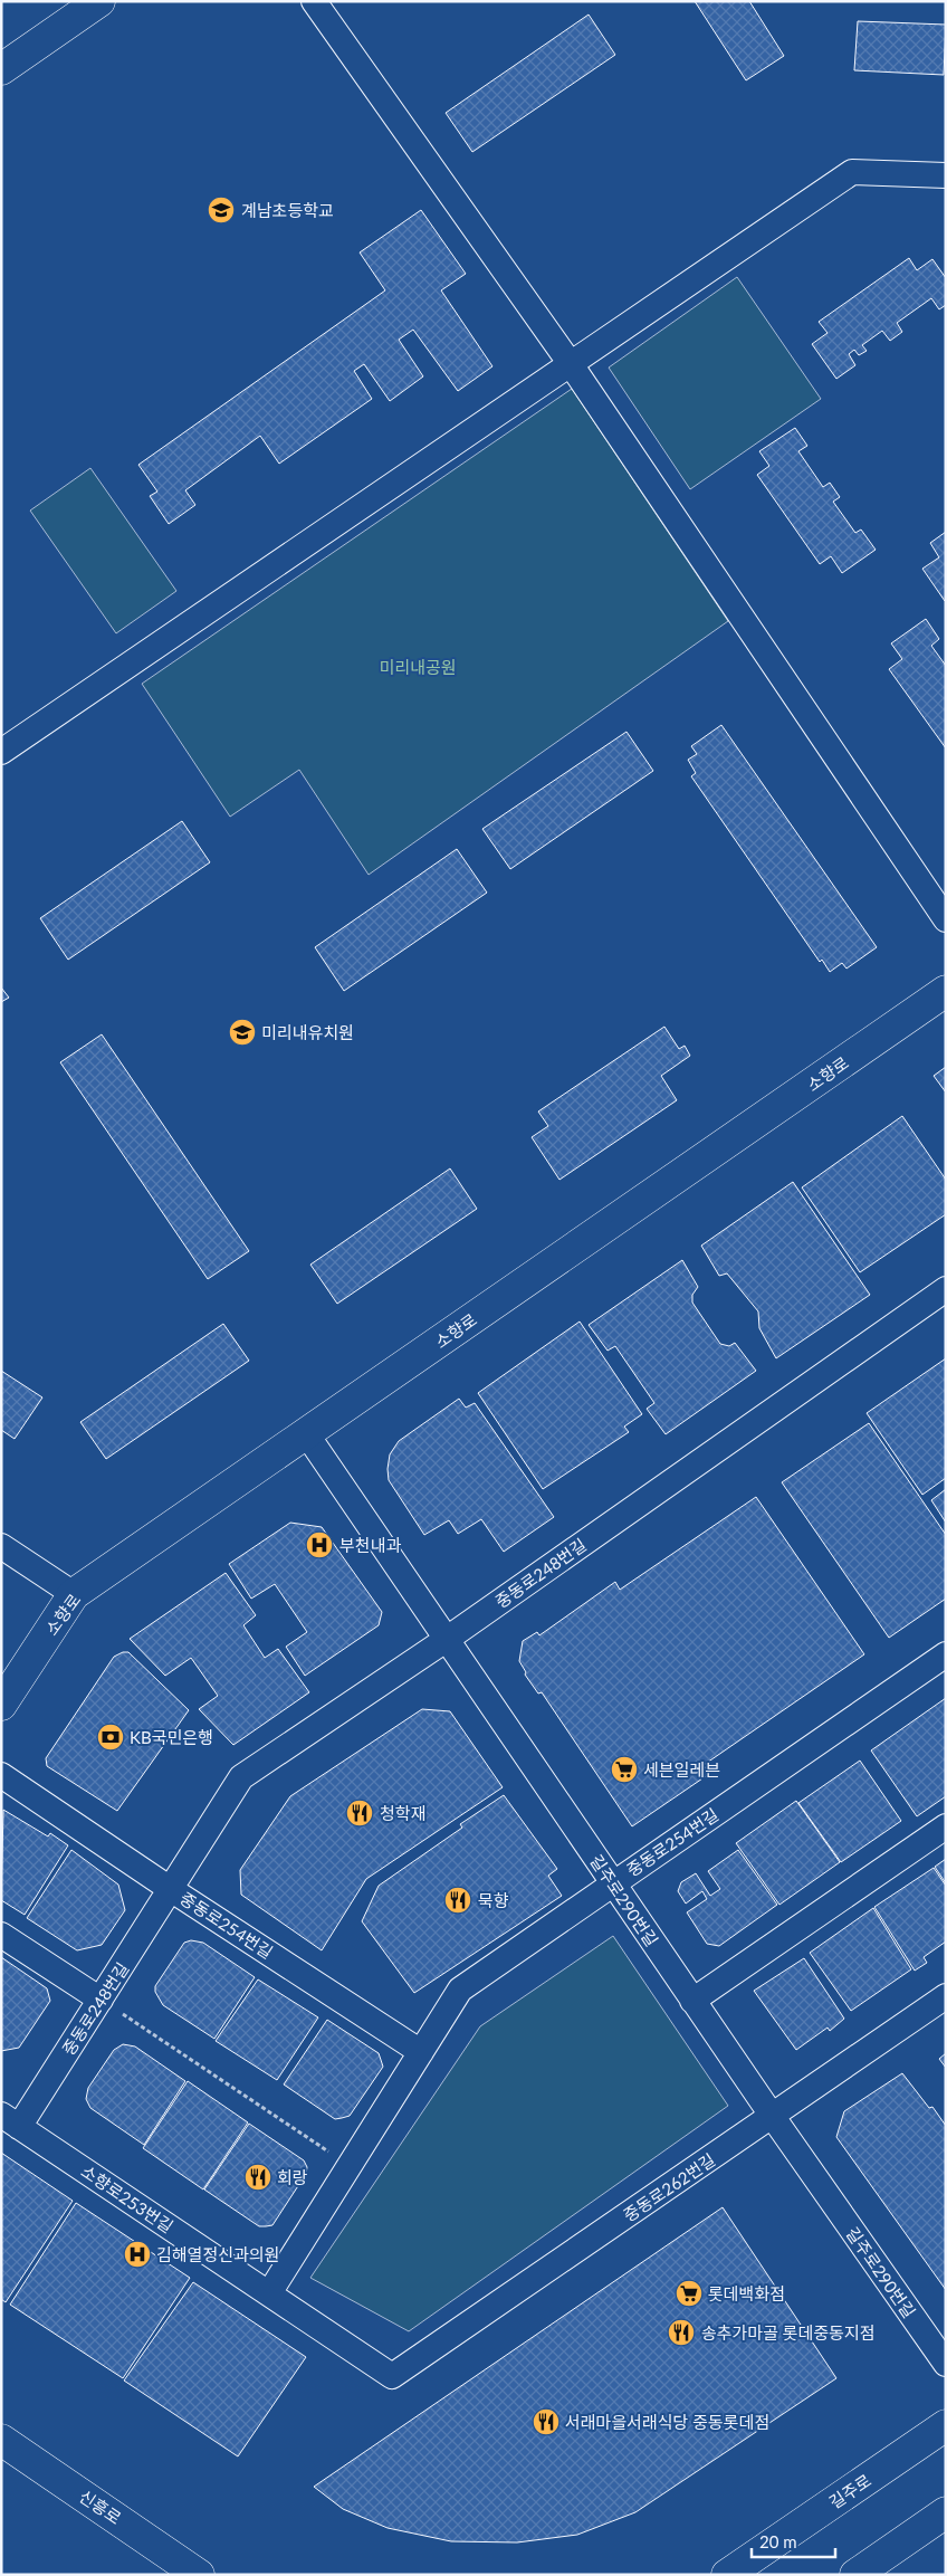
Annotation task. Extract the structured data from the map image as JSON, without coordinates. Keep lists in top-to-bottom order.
{
  "streets": {
    "street": [
      "소향로",
      "중동로248번길",
      "중동로254번길",
      "길주로290번길",
      "중동로262번길",
      "소향로253번길",
      "길주로",
      "신흥로"
    ]
  },
  "crossings": [
    ["소향로", "길주로290번길"],
    ["중동로248번길", "중동로254번길"],
    ["중동로248번길", "길주로290번길"],
    ["중동로248번길", "소향로253번길"],
    ["중동로254번길", "길주로290번길"],
    ["중동로254번길", "소향로253번길"],
    ["길주로290번길", "중동로262번길"],
    ["중동로262번길", "소향로253번길"]
  ],
  "parks": ["미리내공원"],
  "places": {
    "school or university": ["계남초등학교", "미리내유치원"],
    "hospital": ["부천내과", "김해열정신과의원"],
    "bank": ["KB국민은행"],
    "supermarket": ["세븐일레븐", "롯데백화점"],
    "restaurant": [
      "청학재",
      "묵향",
      "회랑",
      "송추가마골 롯데중동지점",
      "서래마을서래식당 중동롯데점"
    ]
  },
  "scale_bar": "20 m"
}
